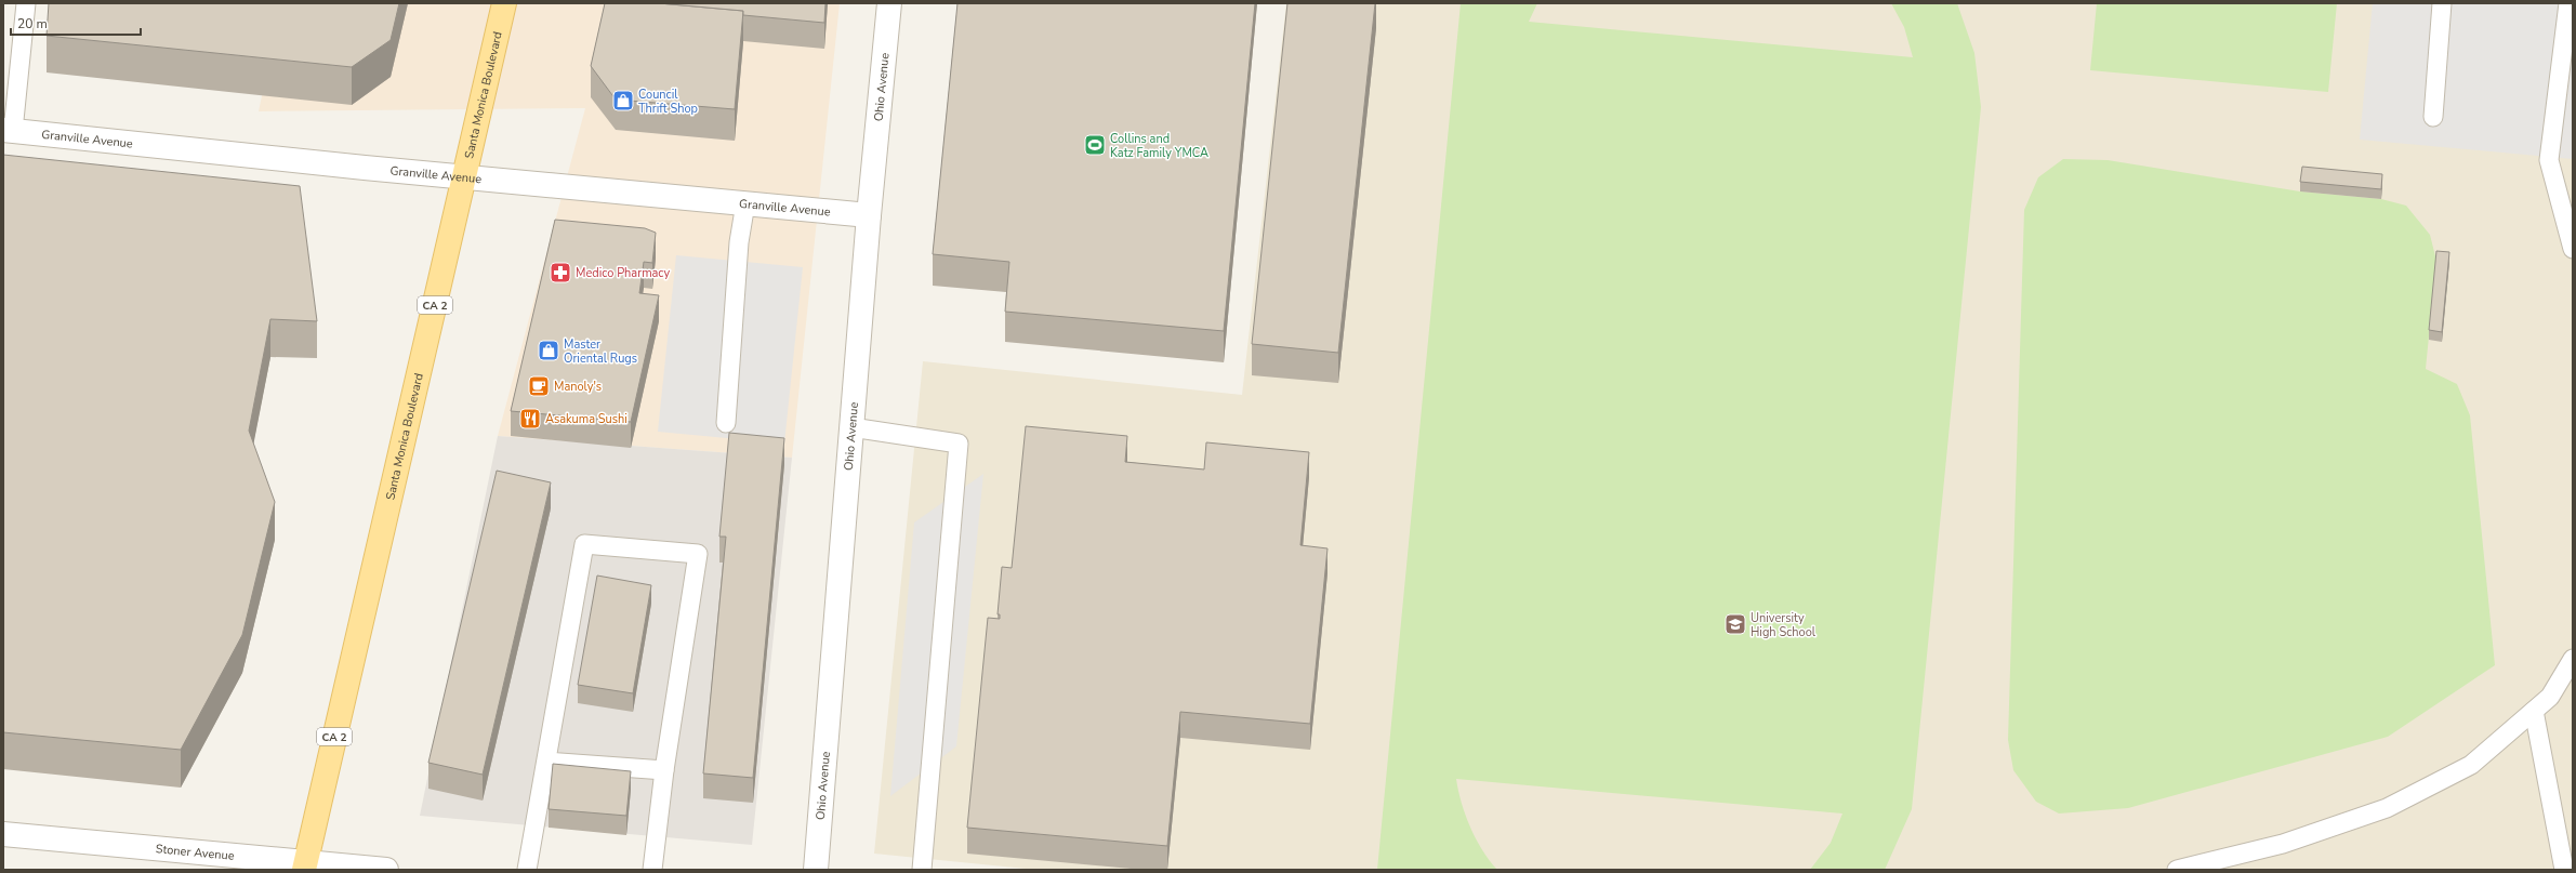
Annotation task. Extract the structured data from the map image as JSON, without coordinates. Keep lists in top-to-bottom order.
{
  "streets": {
    "main road": ["Santa Monica Boulevard", "CA 2"],
    "street": ["Ohio Avenue", "Granville Avenue", "Stoner Avenue"]
  },
  "crossings": [
    ["Ohio Avenue", "Granville Avenue"],
    ["Santa Monica Boulevard", "Granville Avenue"],
    ["Santa Monica Boulevard", "Stoner Avenue"]
  ],
  "places": {
    "shop": ["Council Thrift Shop", "Master Oriental Rugs"],
    "sports": ["Collins and Katz Family YMCA"],
    "pharmacy": ["Medico Pharmacy"],
    "cafe": ["Manoly's"],
    "restaurant": ["Asakuma Sushi"],
    "school or university": ["University High School"]
  },
  "scale_bar": "20 m"
}
